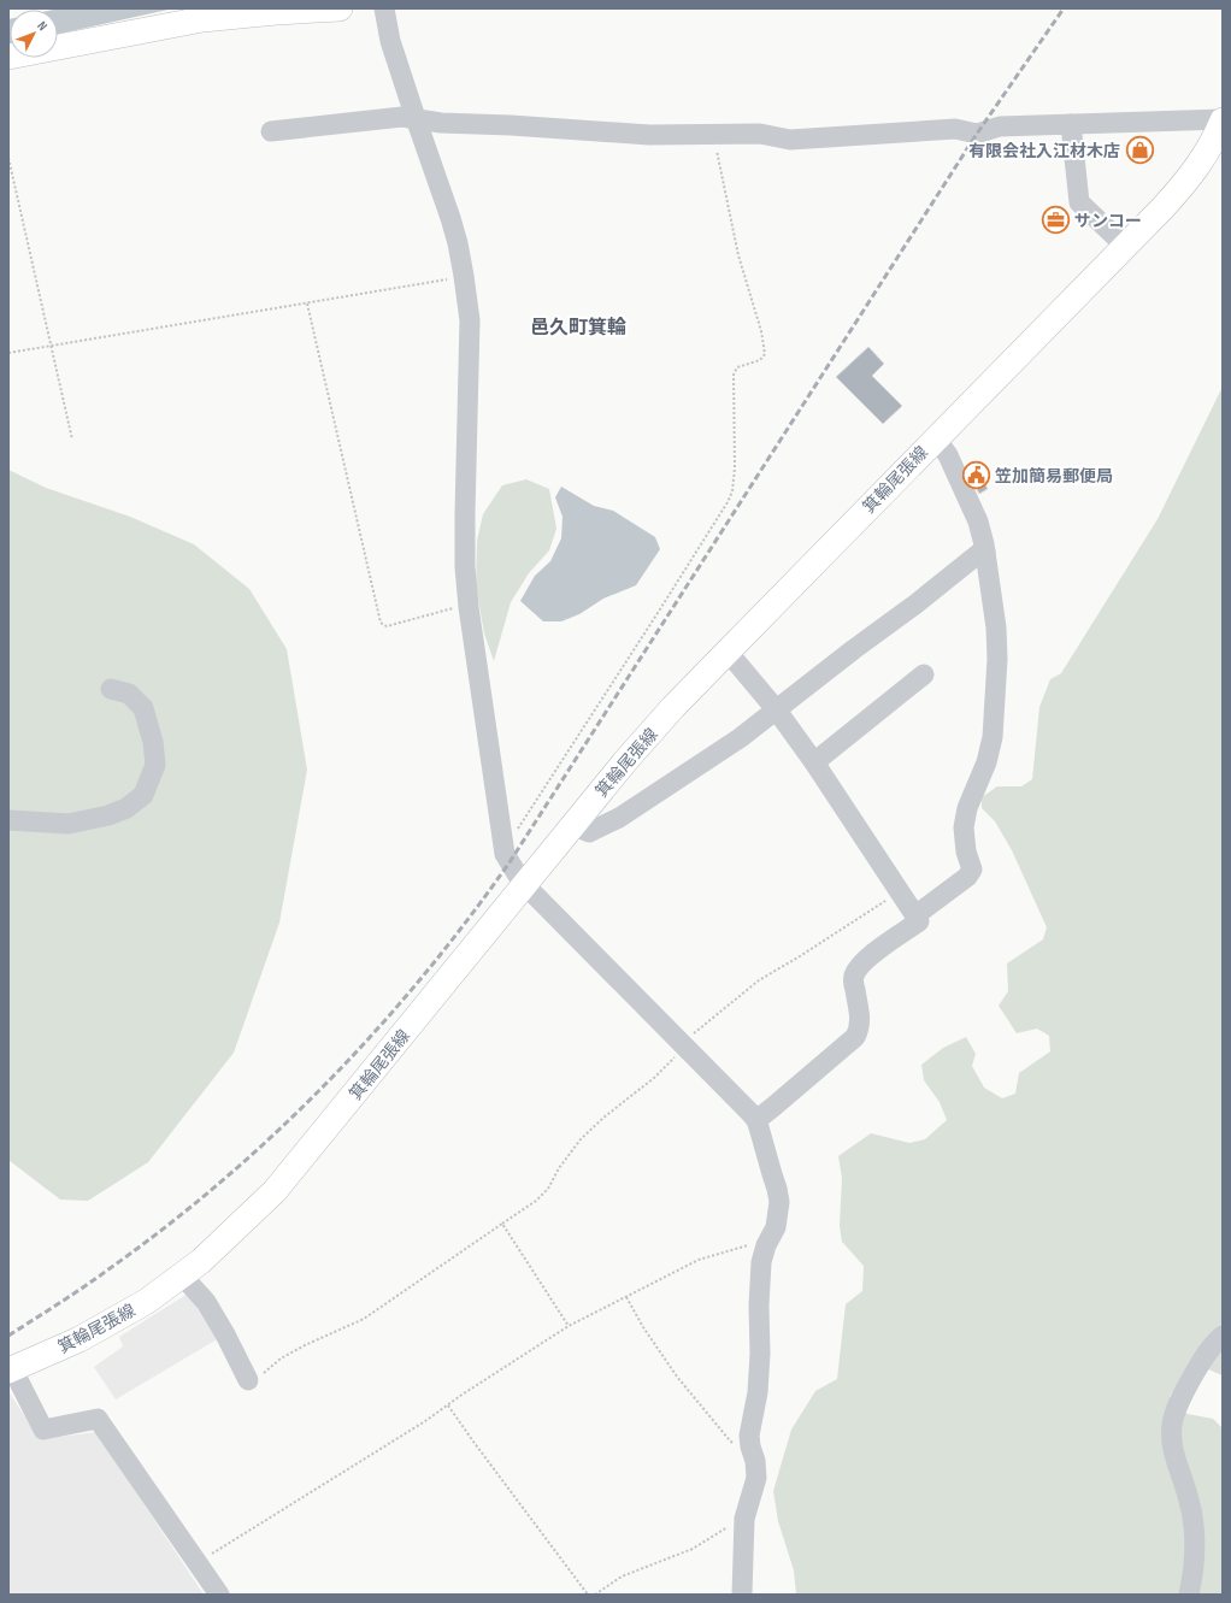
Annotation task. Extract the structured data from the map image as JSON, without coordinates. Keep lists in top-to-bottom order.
{
  "streets": {
    "main road": ["箕輪尾張線"]
  },
  "districts": ["邑久町箕輪"],
  "places": {
    "shop": ["有限会社入江材木店"],
    "office": ["サンコー"],
    "public building": ["笠加簡易郵便局"]
  },
  "north": "top right"
}
